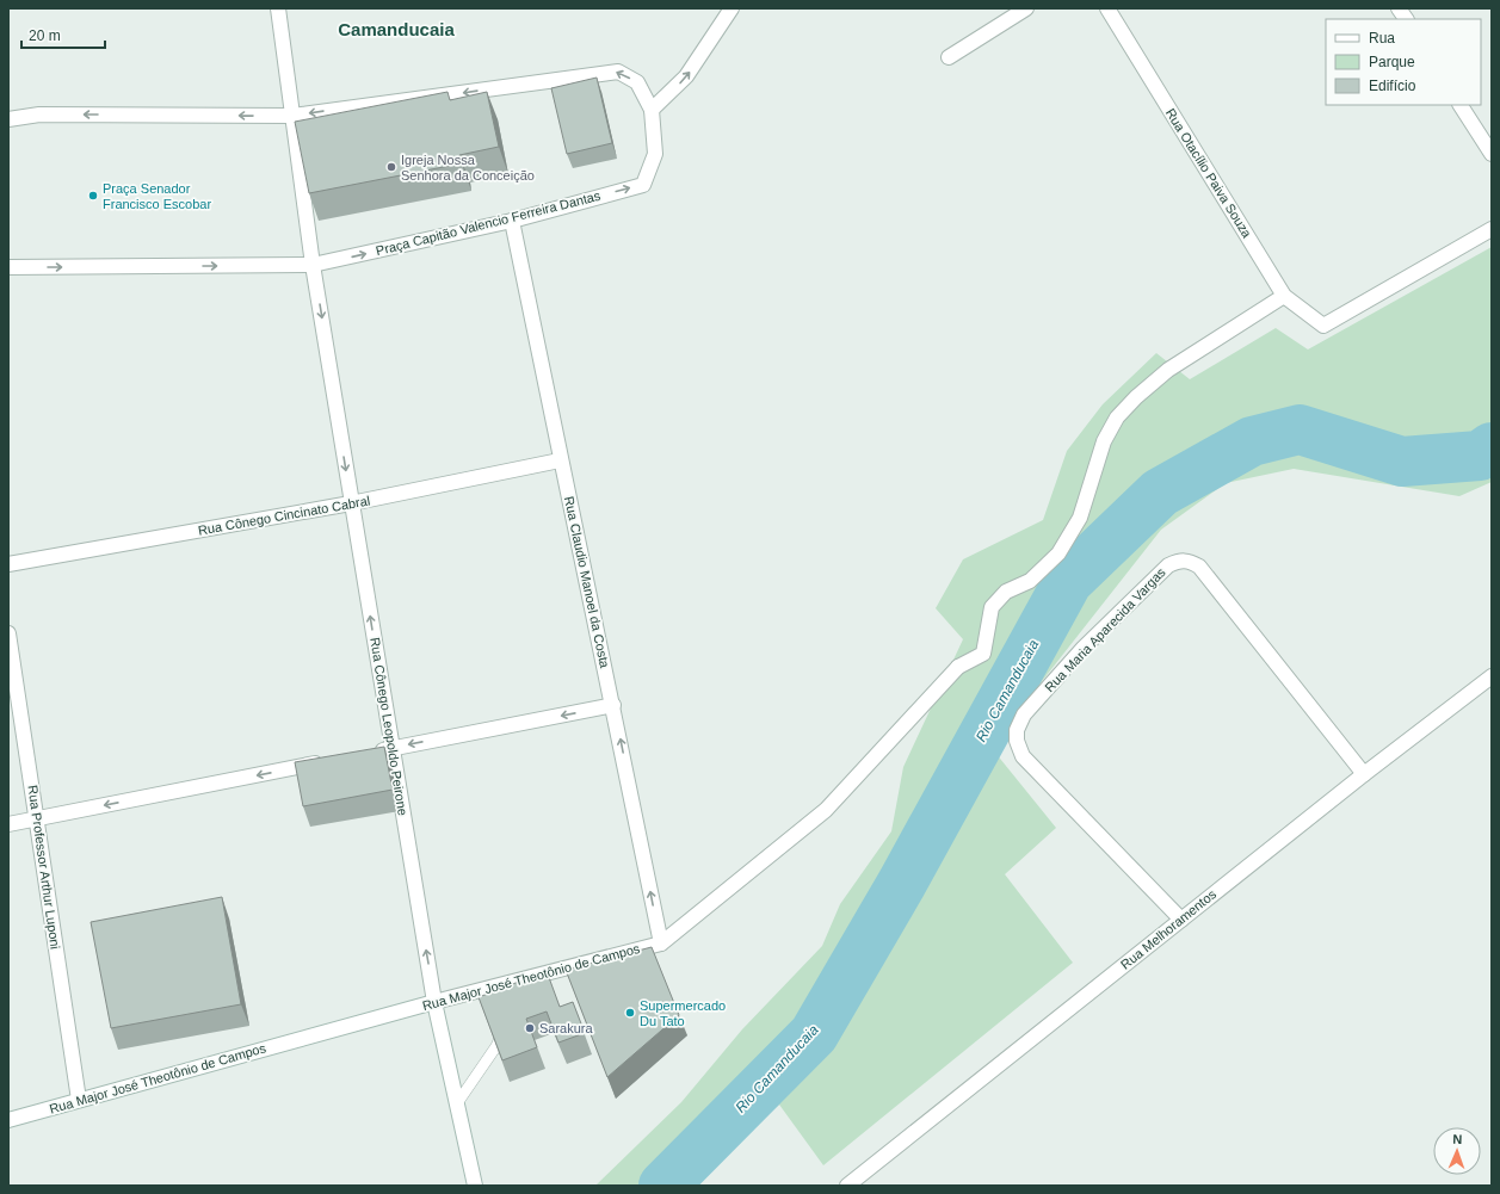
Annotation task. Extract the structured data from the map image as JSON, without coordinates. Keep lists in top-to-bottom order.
{
  "streets": {
    "street": [
      "Rua Otacílio Paiva Souza",
      "Praça Capitão Valencio Ferreira Dantas",
      "Rua Cônego Cincinato Cabral",
      "Rua Claudio Manoel da Costa",
      "Rua Maria Aparecida Vargas",
      "Rua Cônego Leopoldo Peirone",
      "Rua Professor Arthur Luponi",
      "Rua Melhoramentos",
      "Rua Major José Theotônio de Campos"
    ]
  },
  "crossings": [
    ["Rua Otacílio Paiva Souza", "Rua Major José Theotônio de Campos"],
    ["Praça Capitão Valencio Ferreira Dantas", "Rua Claudio Manoel da Costa"],
    ["Praça Capitão Valencio Ferreira Dantas", "Rua Cônego Leopoldo Peirone"],
    ["Rua Cônego Cincinato Cabral", "Rua Claudio Manoel da Costa"],
    ["Rua Cônego Cincinato Cabral", "Rua Cônego Leopoldo Peirone"],
    ["Rua Claudio Manoel da Costa", "Rua Major José Theotônio de Campos"],
    ["Rua Maria Aparecida Vargas", "Rua Melhoramentos"],
    ["Rua Cônego Leopoldo Peirone", "Rua Major José Theotônio de Campos"],
    ["Rua Professor Arthur Luponi", "Rua Major José Theotônio de Campos"]
  ],
  "districts": ["Camanducaia"],
  "water": ["Rio Camanducaia"],
  "places": [
    "Igreja Nossa Senhora da Conceição",
    "Praça Senador Francisco Escobar",
    "Supermercado Du Tato",
    "Sarakura"
  ],
  "legend": ["Rua", "Parque", "Edifício"],
  "scale_bar": "20 m",
  "north": "top"
}
